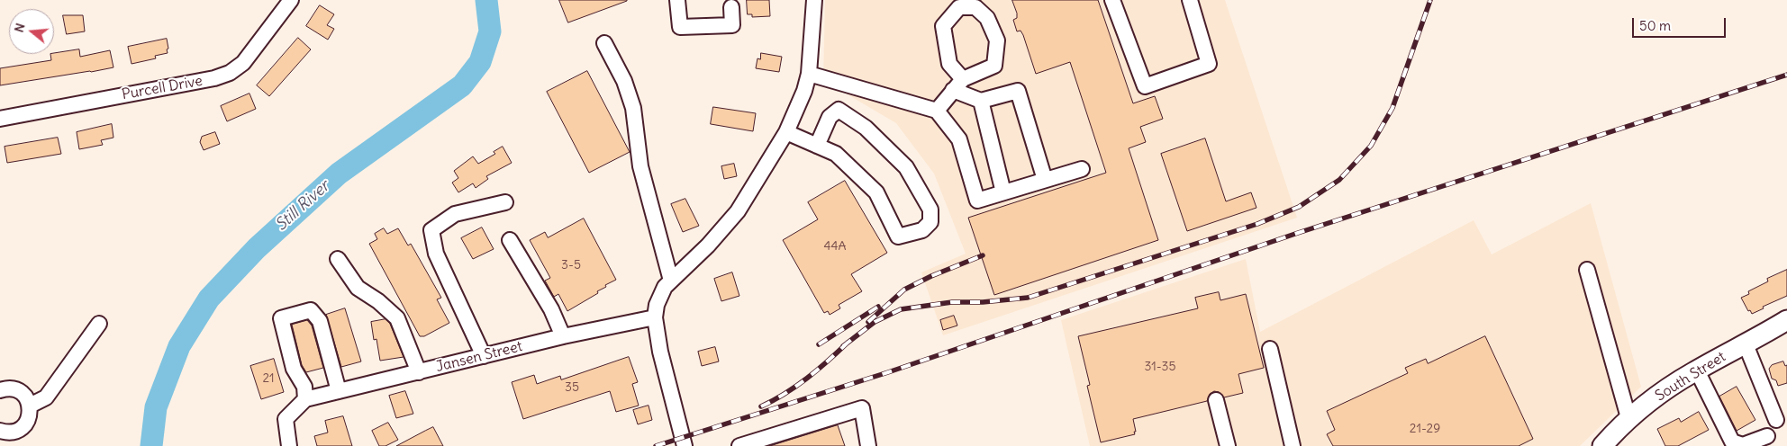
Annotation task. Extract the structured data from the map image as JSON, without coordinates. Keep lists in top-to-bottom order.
{
  "streets": {
    "main road": ["South Street"],
    "street": ["Purcell Drive", "Jansen Street"]
  },
  "water": ["Still River"],
  "house_numbers": [
    "44A",
    "3-5",
    "31-35",
    "21",
    "35",
    "21-29"
  ],
  "scale_bar": "50 m",
  "north": "left"
}
